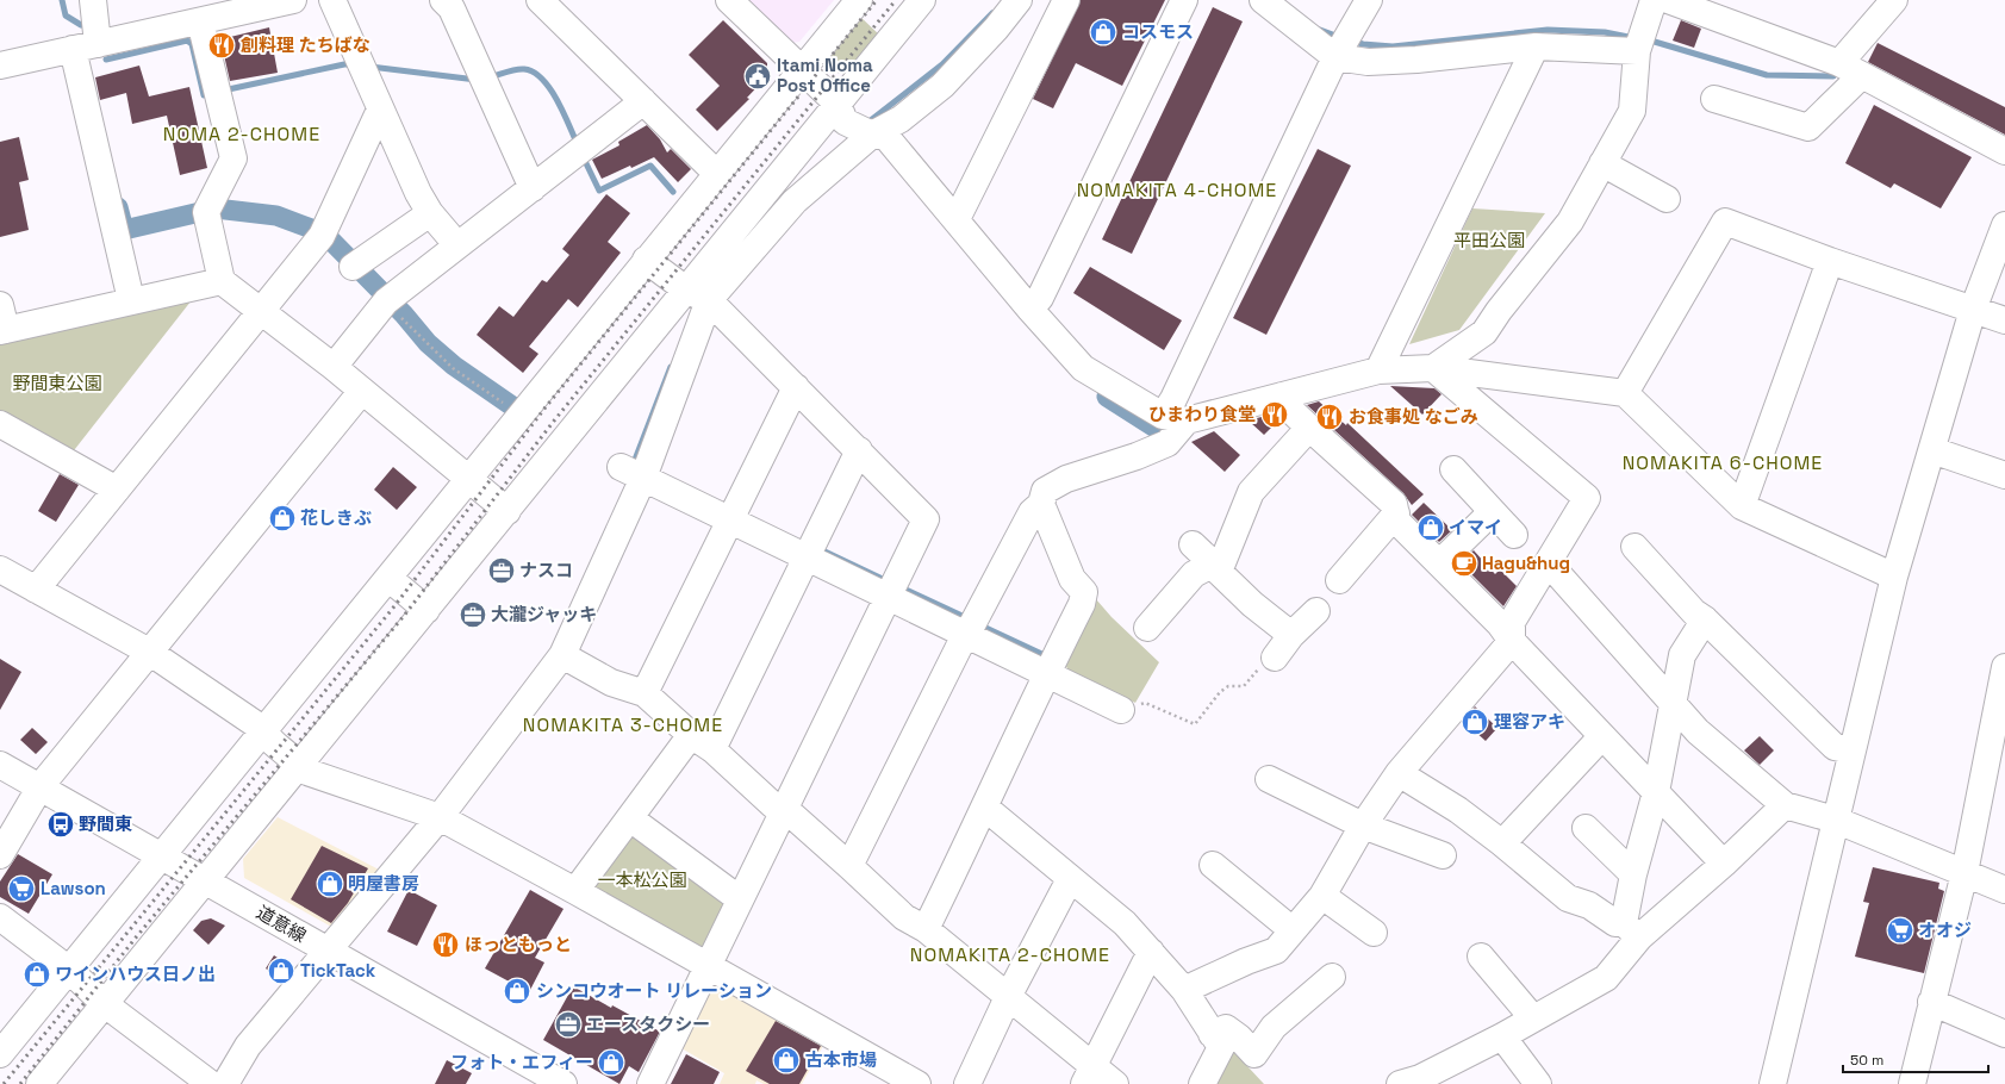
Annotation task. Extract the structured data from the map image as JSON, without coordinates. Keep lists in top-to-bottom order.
{
  "streets": {
    "street": ["道意線"]
  },
  "districts": [
    "NOMA 2-CHOME",
    "NOMAKITA 4-CHOME",
    "NOMAKITA 6-CHOME",
    "NOMAKITA 3-CHOME",
    "NOMAKITA 2-CHOME"
  ],
  "parks": ["平田公園", "野間東公園", "一本松公園"],
  "places": {
    "shop": [
      "コスモス",
      "花しきぶ",
      "イマイ",
      "理容アキ",
      "明屋書房",
      "TickTack",
      "ワインハウス日ノ出",
      "シンコウオート リレーション",
      "古本市場",
      "フォト・エフィー"
    ],
    "restaurant": [
      "創料理 たちばな",
      "ひまわり食堂",
      "お食事処 なごみ",
      "ほっともっと"
    ],
    "public building": ["Itami Noma Post Office"],
    "cafe": ["Hagu&hug"],
    "office": ["ナスコ", "大瀧ジャッキ", "エースタクシー"],
    "bus stop": ["野間東"],
    "supermarket": ["Lawson", "オオジ"]
  },
  "scale_bar": "50 m"
}
